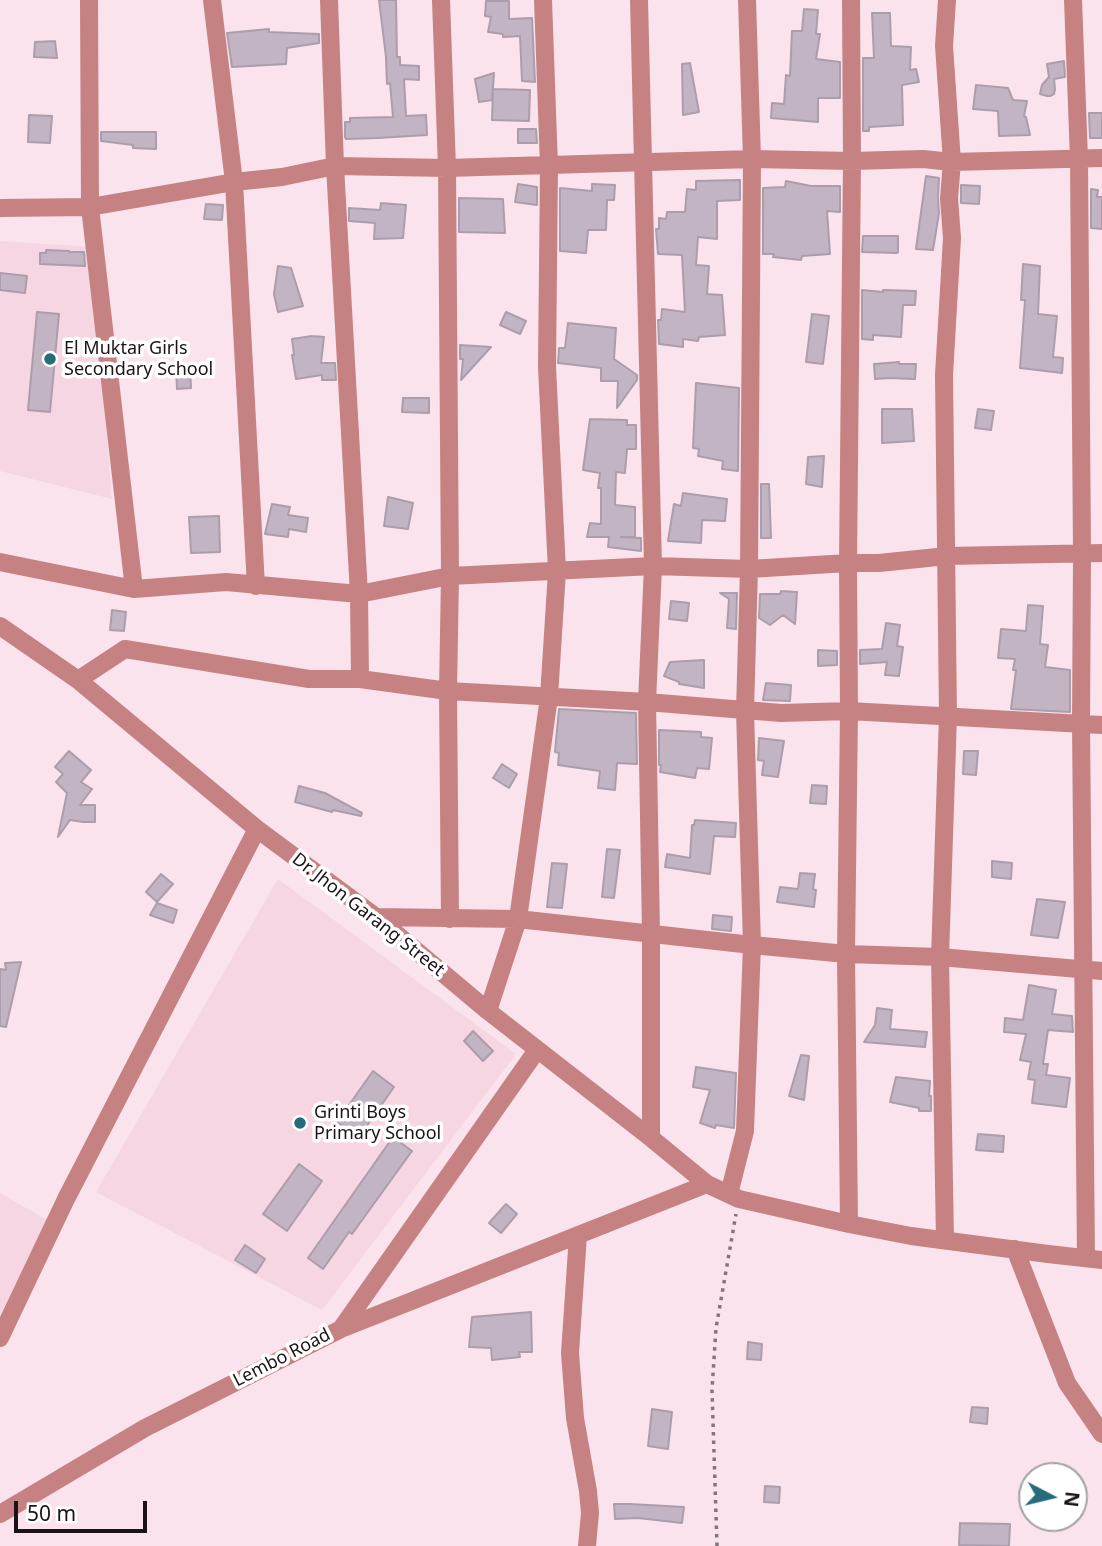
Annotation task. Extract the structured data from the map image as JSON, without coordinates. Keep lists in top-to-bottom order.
{
  "streets": {
    "street": ["Dr. Jhon Garang Street", "Lembo Road"]
  },
  "crossings": [
    ["Dr. Jhon Garang Street", "Lembo Road"]
  ],
  "places": ["El Muktar Girls Secondary School", "Grinti Boys Primary School"],
  "scale_bar": "50 m",
  "north": "right"
}
